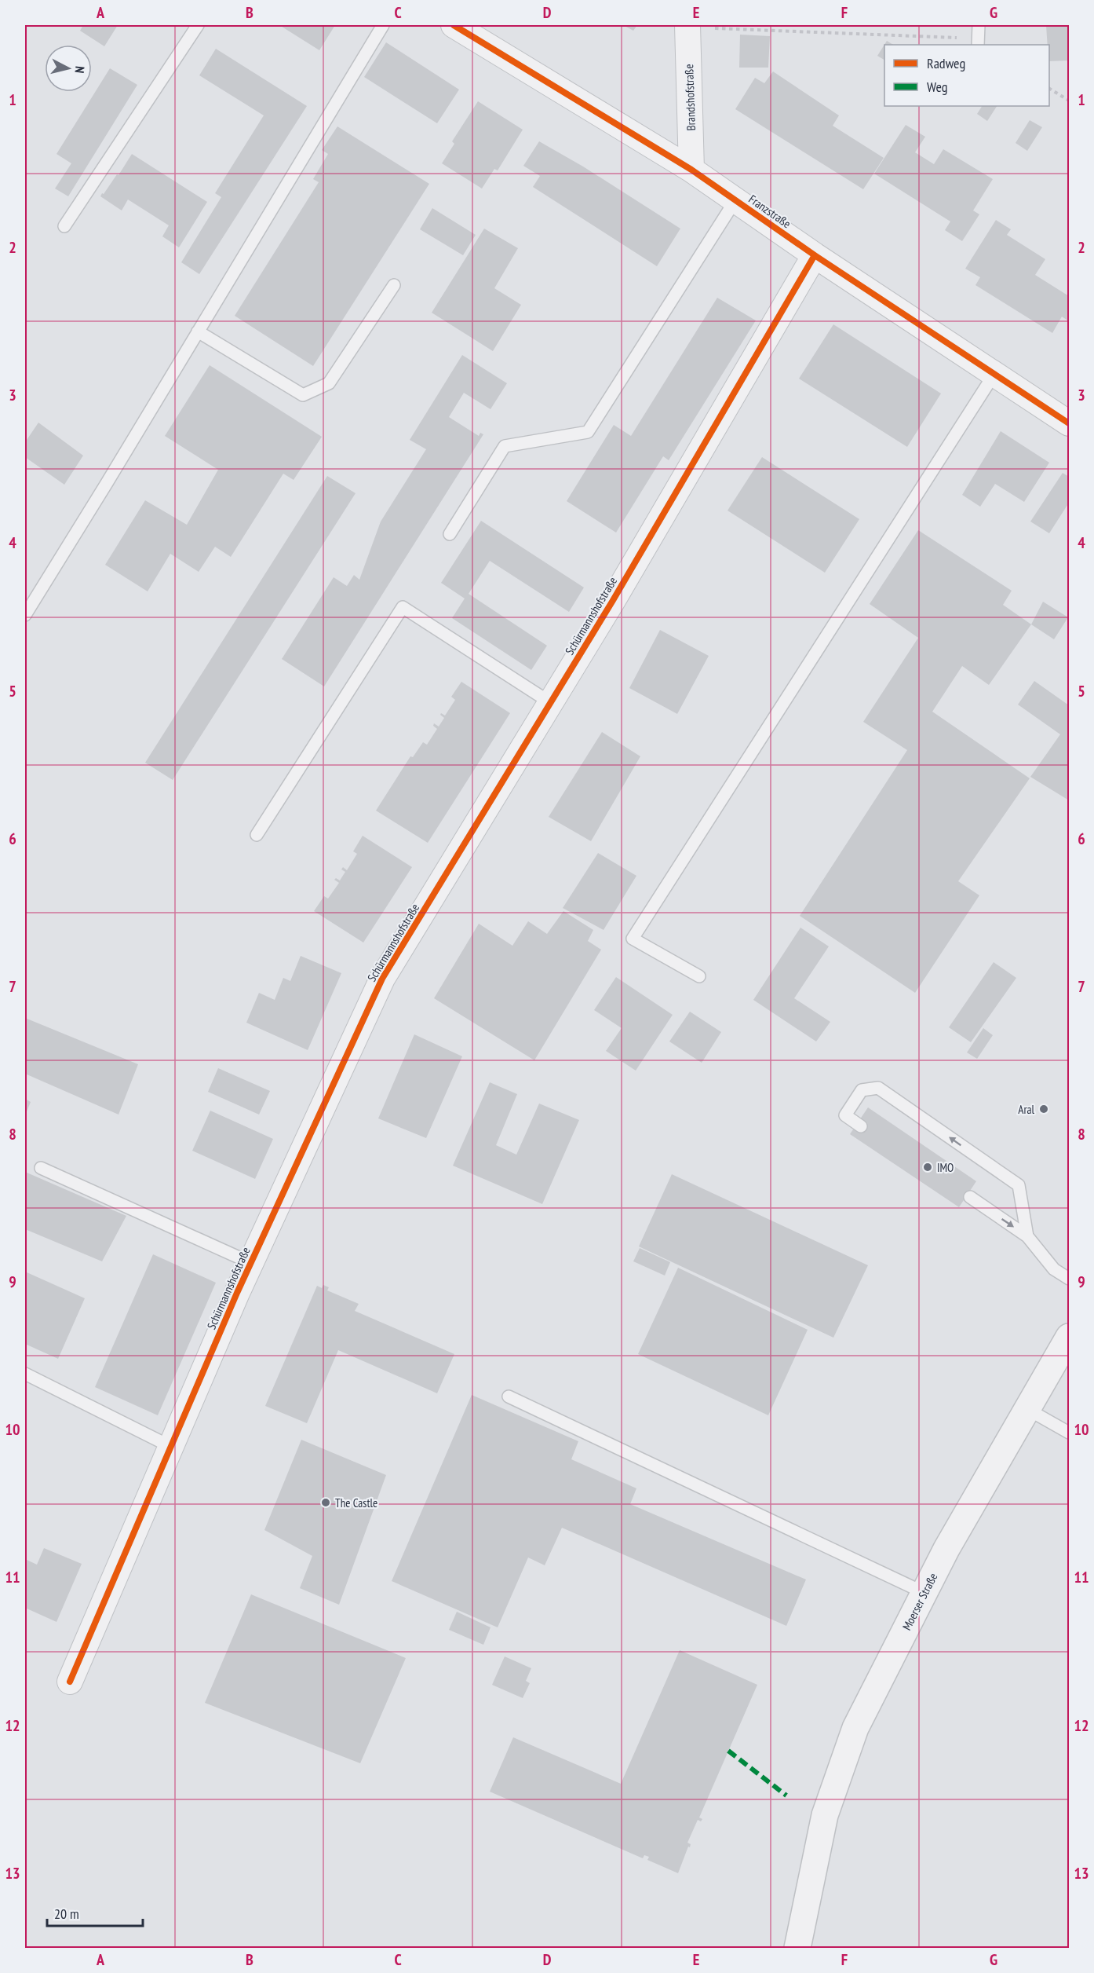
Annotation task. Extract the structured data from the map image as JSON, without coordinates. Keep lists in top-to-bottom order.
{
  "streets": {
    "street": [
      "Brandshofstraße",
      "Franzstraße",
      "Schürmannshofstraße",
      "Moerser Straße"
    ]
  },
  "crossings": [
    ["Brandshofstraße", "Franzstraße"],
    ["Franzstraße", "Schürmannshofstraße"]
  ],
  "places": ["Aral", "IMO", "The Castle"],
  "legend": ["Radweg", "Weg"],
  "scale_bar": "20 m",
  "north": "right",
  "grid": {
    "columns": [
      "A",
      "B",
      "C",
      "D",
      "E",
      "F",
      "G"
    ],
    "rows": [
      "1",
      "2",
      "3",
      "4",
      "5",
      "6",
      "7",
      "8",
      "9",
      "10",
      "11",
      "12",
      "13"
    ]
  }
}
